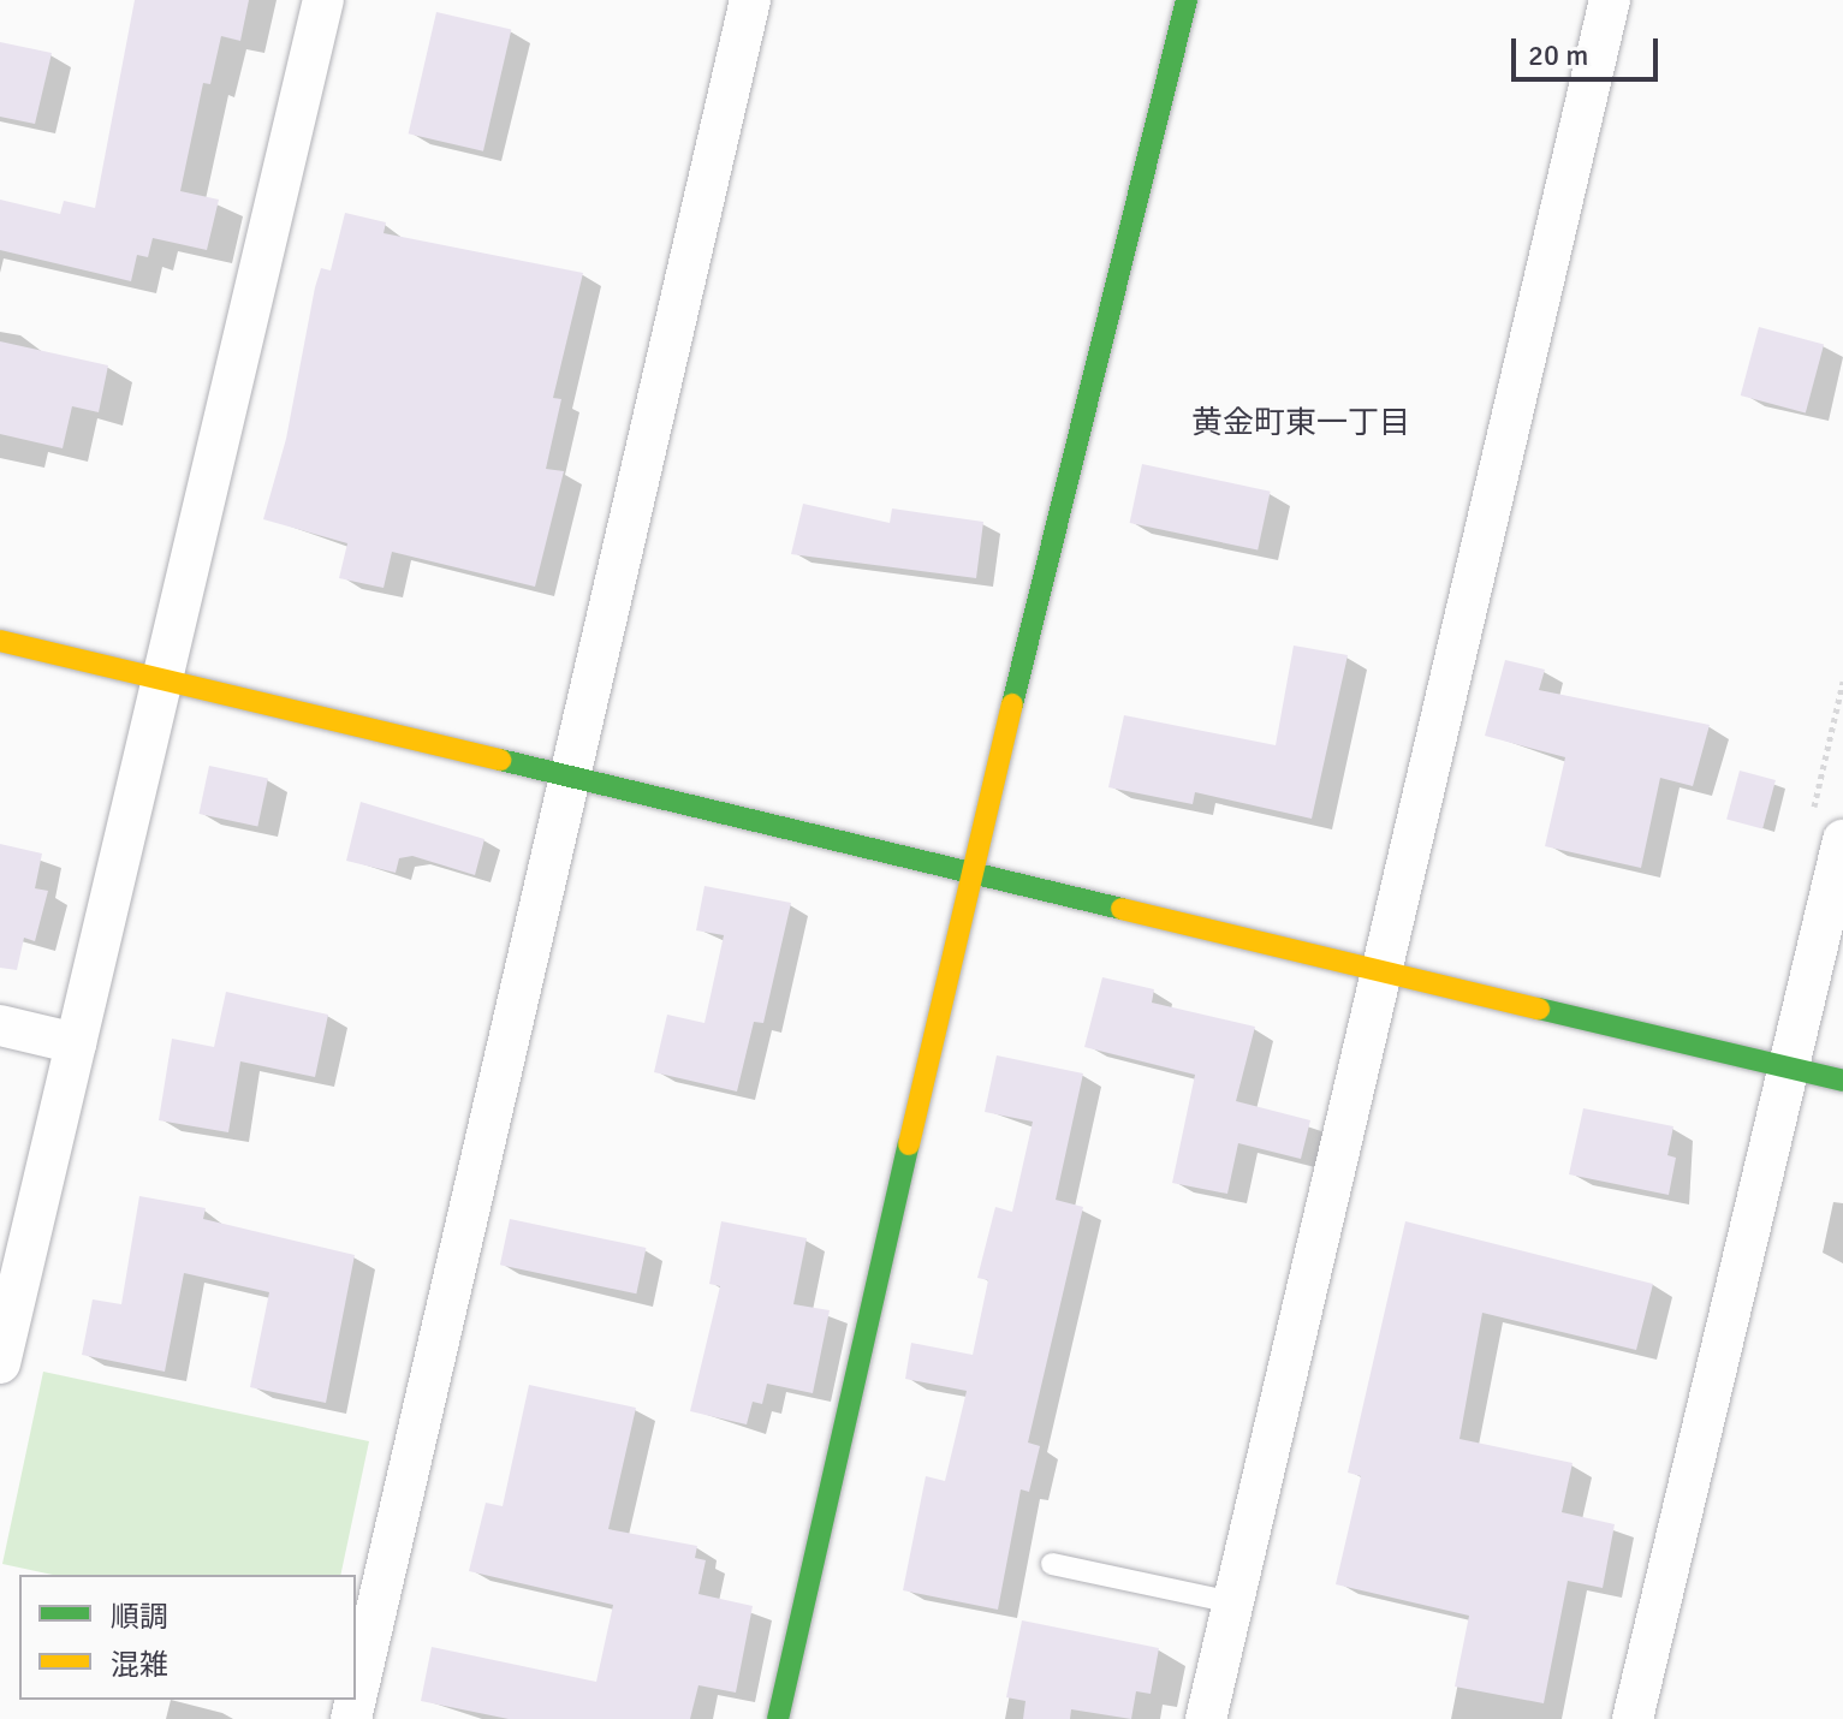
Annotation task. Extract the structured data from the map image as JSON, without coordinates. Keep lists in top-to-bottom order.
{
  "districts": ["黄金町東一丁目"],
  "legend": ["順調", "混雑"],
  "scale_bar": "20 m"
}
